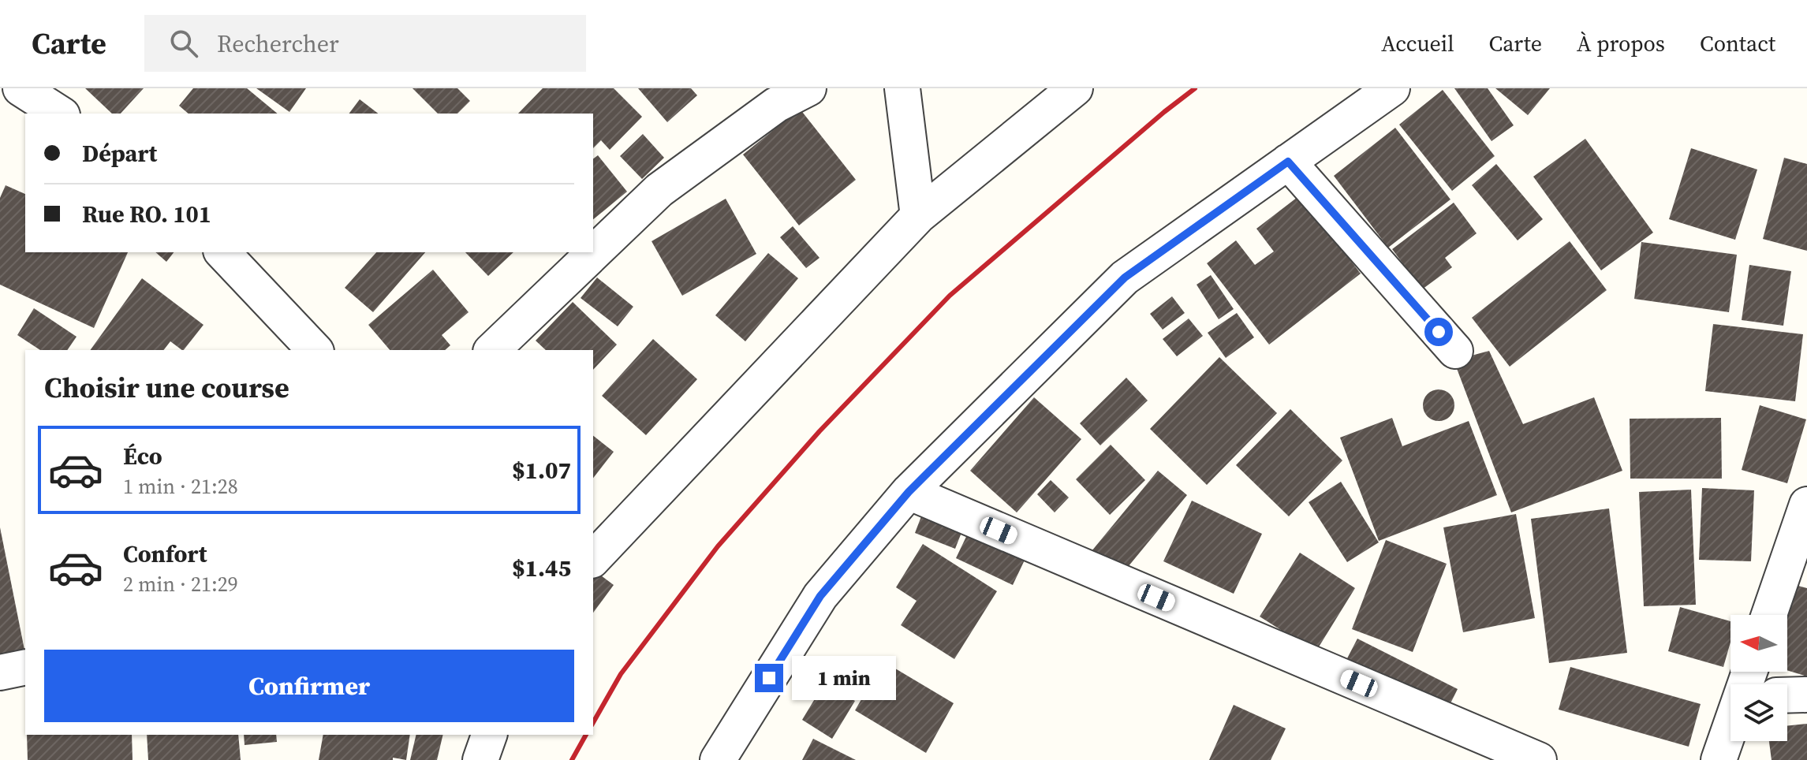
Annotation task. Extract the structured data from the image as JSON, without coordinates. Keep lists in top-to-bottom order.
{
  "north": "left",
  "page": {
    "header": "Carte",
    "search": "Rechercher",
    "nav": [
      "Accueil",
      "Carte",
      "À propos",
      "Contact"
    ],
    "banner": ["Départ", "Rue RO. 101"],
    "heading": "Choisir une course",
    "list": [
      {
        "name": "Éco",
        "note": "1 min · 21:28",
        "value": "$1.07"
      },
      {
        "name": "Confort",
        "note": "2 min · 21:29",
        "value": "$1.45"
      }
    ],
    "buttons": "Confirmer",
    "bubble": "1 min"
  }
}
